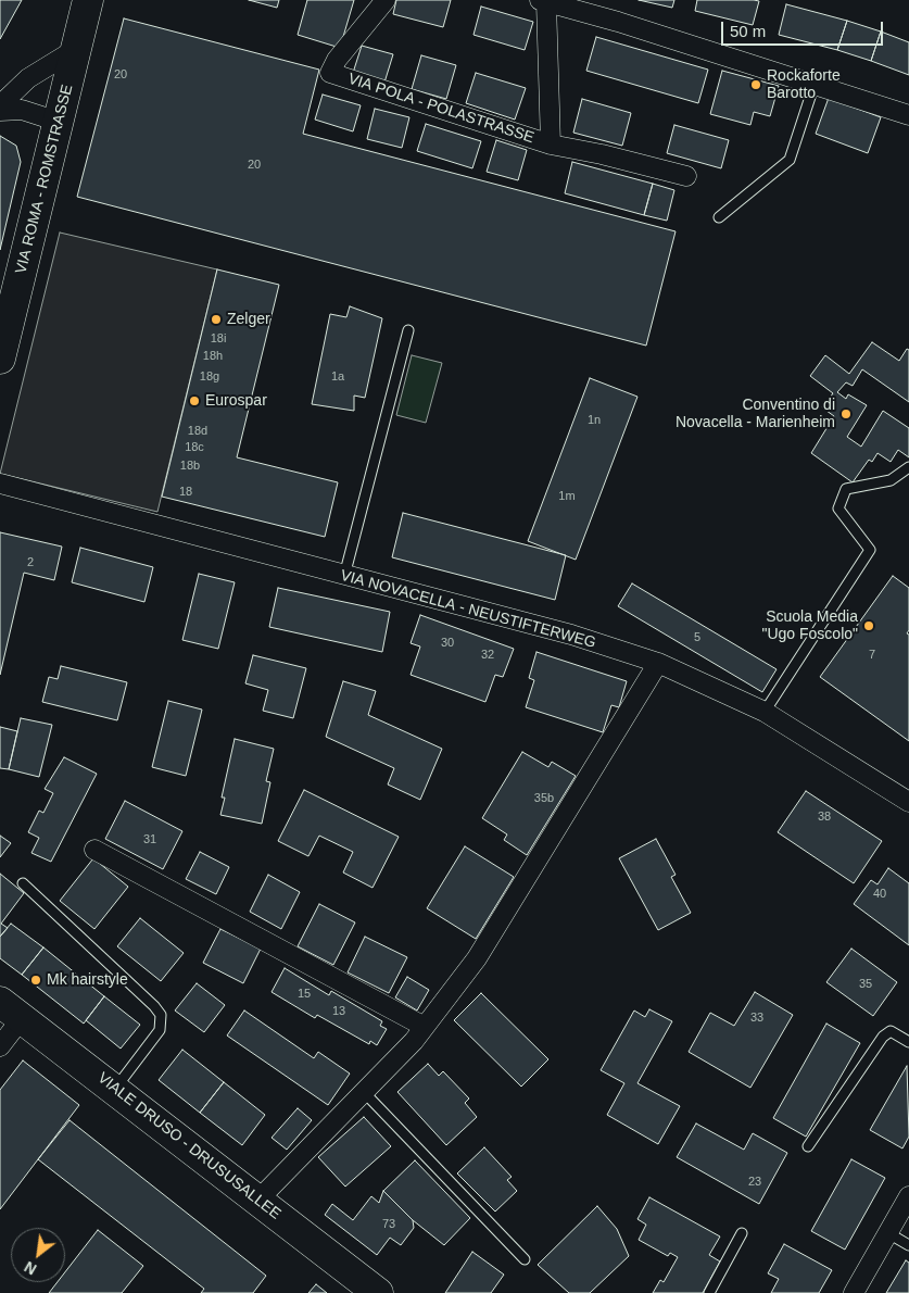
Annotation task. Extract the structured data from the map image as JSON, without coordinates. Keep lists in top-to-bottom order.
{
  "streets": {
    "main road": ["VIA ROMA - ROMSTRASSE", "VIALE DRUSO - DRUSUSALLEE"],
    "street": ["VIA POLA - POLASTRASSE", "VIA NOVACELLA - NEUSTIFTERWEG"]
  },
  "places": [
    "Rockaforte Barotto",
    "Zelger",
    "Eurospar",
    "Conventino di Novacella - Marienheim",
    "Scuola Media \"Ugo Foscolo\"",
    "Mk hairstyle"
  ],
  "house_numbers": [
    "20",
    "20",
    "18i",
    "18h",
    "18g",
    "1a",
    "1n",
    "18d",
    "18c",
    "18b",
    "18",
    "1m",
    "2",
    "5",
    "30",
    "32",
    "7",
    "35b",
    "38",
    "31",
    "40",
    "35",
    "15",
    "13",
    "33",
    "23",
    "73"
  ],
  "scale_bar": "50 m",
  "north": "bottom left"
}
